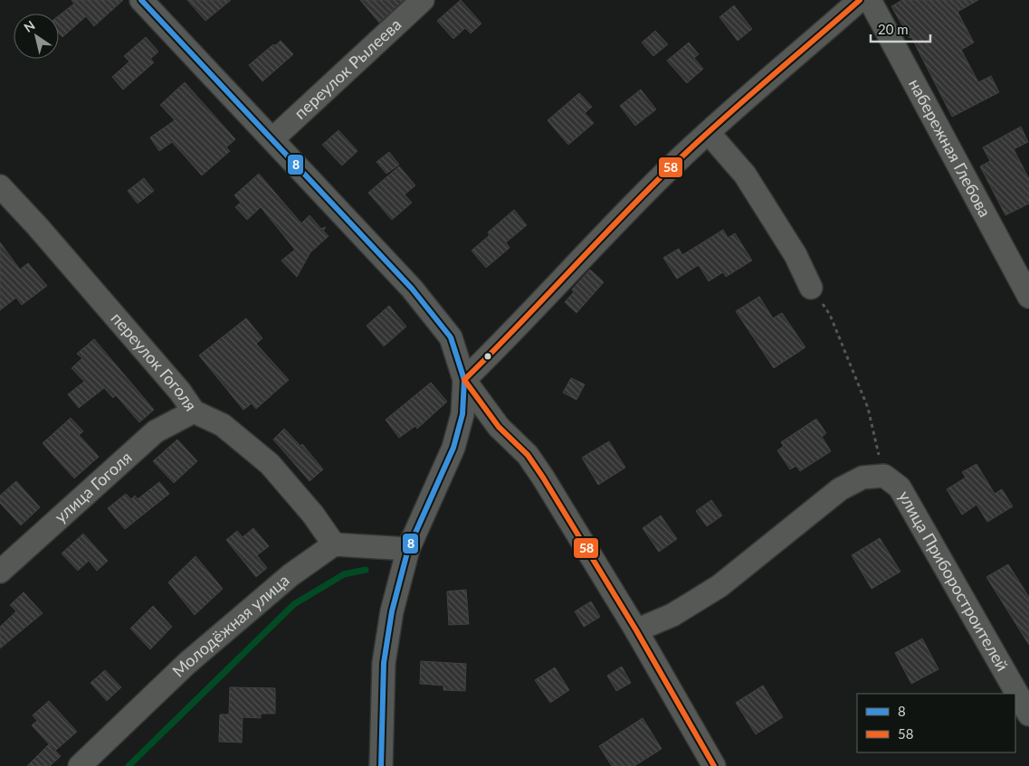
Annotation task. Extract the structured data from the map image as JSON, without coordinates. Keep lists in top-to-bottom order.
{
  "streets": {
    "street": [
      "переулок Рылеева",
      "набережная Глебова",
      "переулок Гоголя",
      "улица Гоголя",
      "улица Приборостроителей",
      "Молодёжная улица"
    ]
  },
  "crossings": [
    ["переулок Гоголя", "улица Гоголя"],
    ["переулок Гоголя", "Молодёжная улица"]
  ],
  "lines": ["transit line 8", "transit line 58"],
  "legend": ["8", "58"],
  "scale_bar": "20 m",
  "north": "top left"
}
